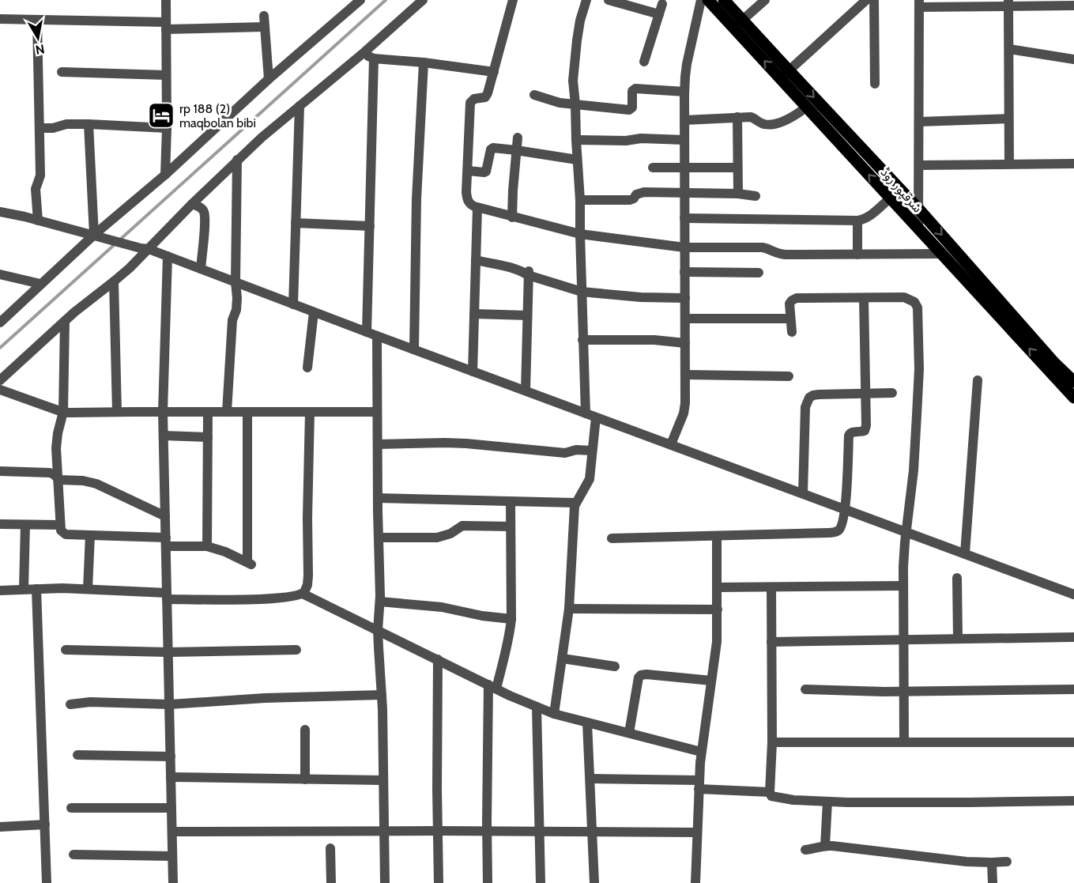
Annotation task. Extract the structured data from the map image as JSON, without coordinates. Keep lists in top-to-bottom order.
{
  "streets": {
    "main road": ["شرقپور روڈ"]
  },
  "places": {
    "hotel": ["rp 188 (2) maqbolan bibi"]
  },
  "north": "bottom"
}
